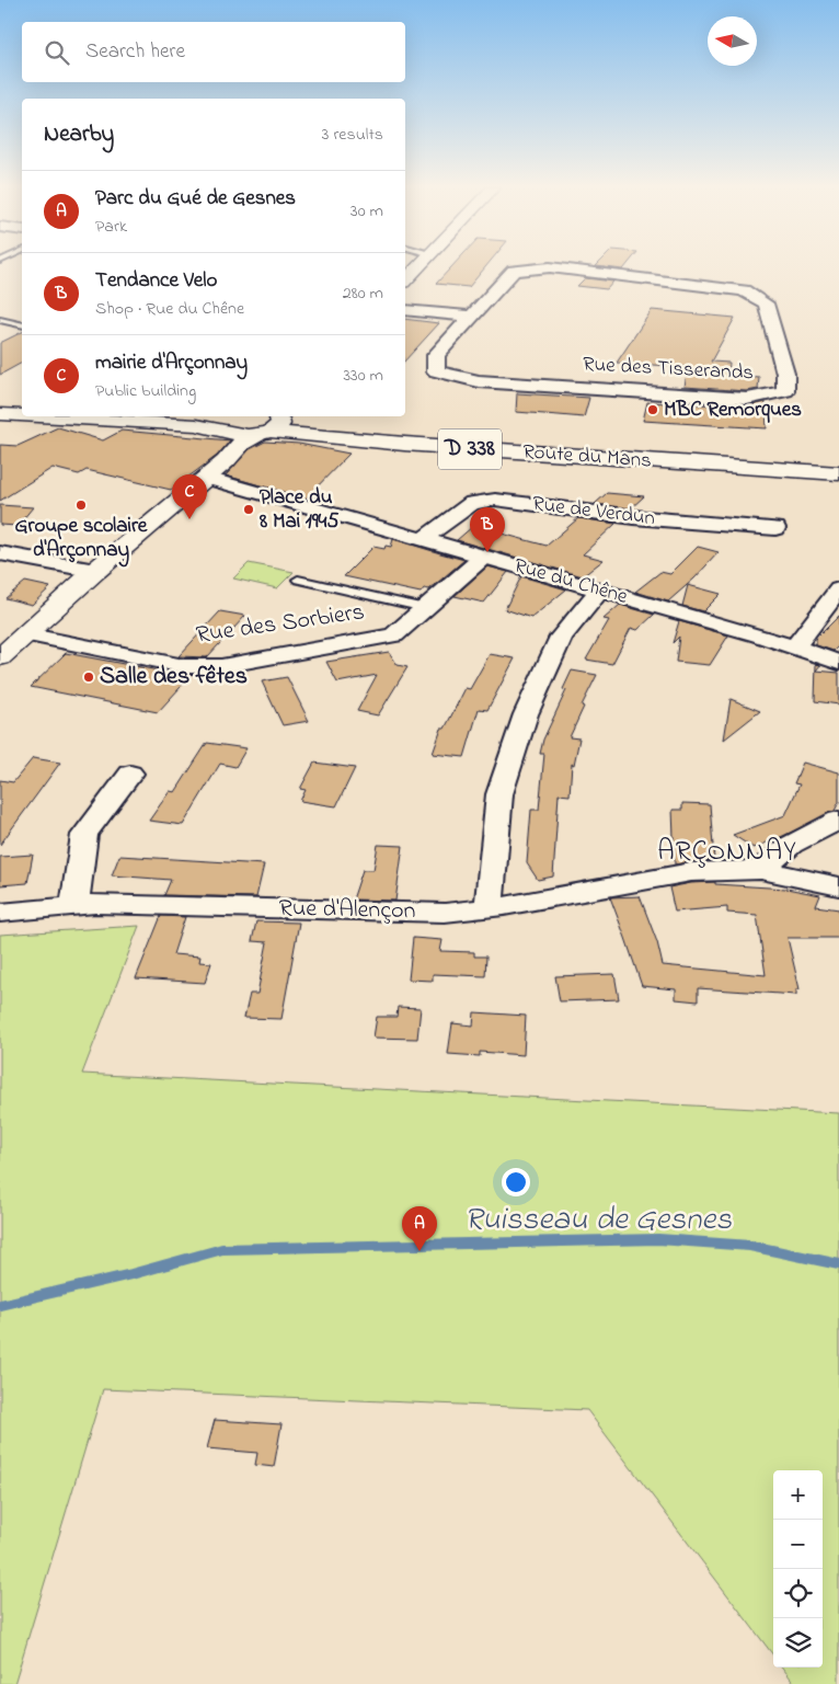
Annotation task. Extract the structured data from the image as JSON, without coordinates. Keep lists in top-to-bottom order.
{
  "streets": {
    "main road": ["D 338", "Route du Mans"],
    "street": [
      "Rue des Tisserands",
      "Rue de Verdun",
      "Rue du Chêne",
      "Rue des Sorbiers",
      "Rue d'Alençon"
    ]
  },
  "crossings": [
    ["Rue de Verdun", "Rue du Chêne"],
    ["Rue du Chêne", "Rue des Sorbiers"]
  ],
  "districts": ["ARÇONNAY"],
  "water": ["Ruisseau de Gesnes"],
  "places": [
    "MBC Remorques",
    "Groupe scolaire d'Arçonnay",
    "Place du 8 Mai 1945",
    "Salle des fêtes"
  ],
  "north": "left",
  "page": {
    "search": "Search here",
    "heading": ["Nearby", "3 results"],
    "list": [
      {
        "mark": "A",
        "name": "Parc du Gué de Gesnes",
        "note": "Park",
        "value": "30 m"
      },
      {
        "mark": "B",
        "name": "Tendance Velo",
        "note": "Shop · Rue du Chêne",
        "value": "280 m"
      },
      {
        "mark": "C",
        "name": "mairie d'Arçonnay",
        "note": "Public building",
        "value": "330 m"
      }
    ],
    "pins": ["C", "B", "A"],
    "map_buttons": ["+", "−"]
  }
}
